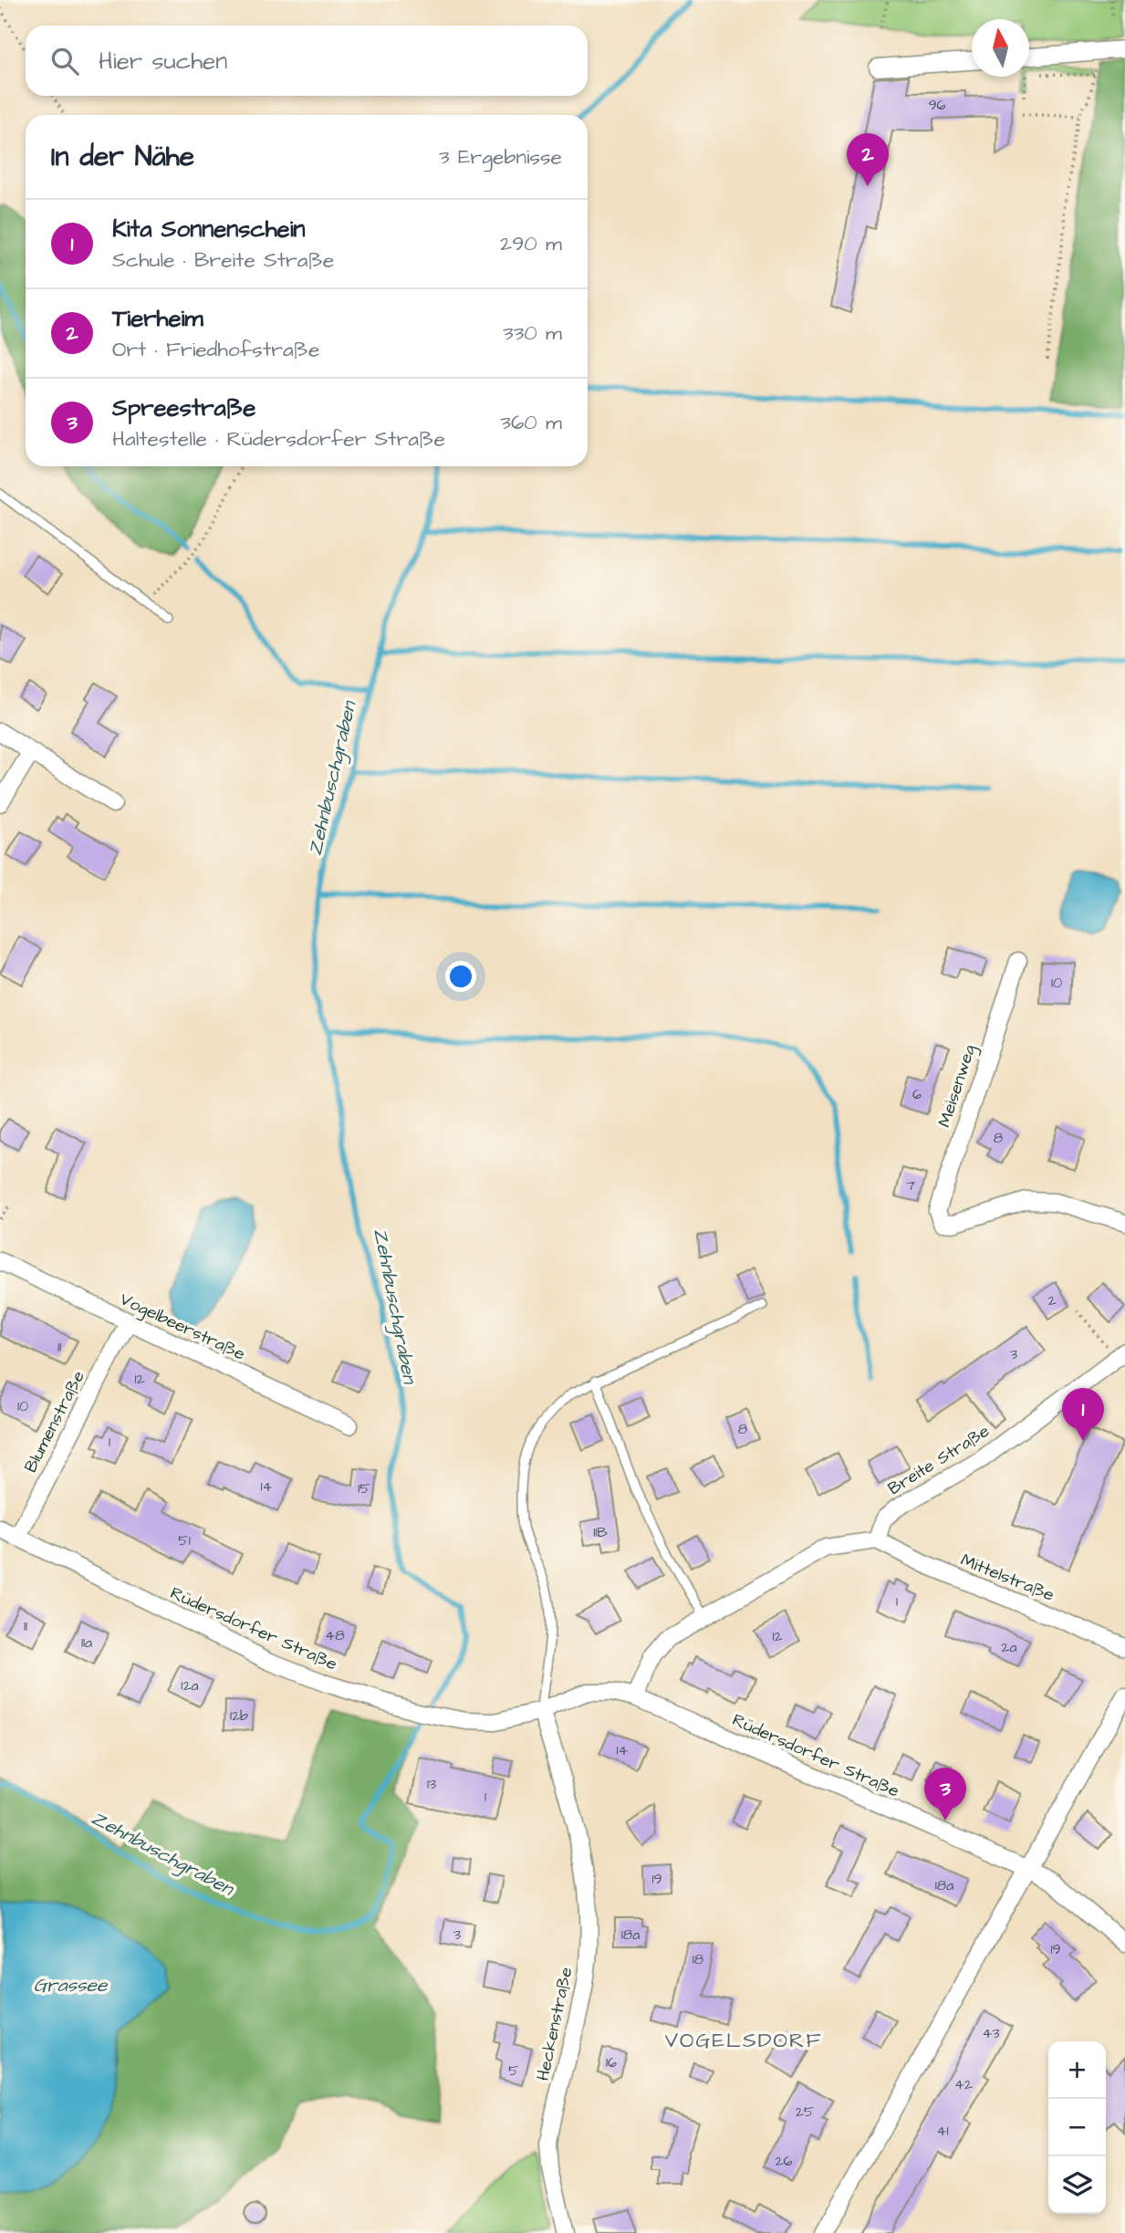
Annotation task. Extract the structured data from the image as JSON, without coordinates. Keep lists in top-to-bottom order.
{
  "streets": {
    "street": [
      "Meisenweg",
      "Vogelbeerstraße",
      "Blumenstraße",
      "Breite Straße",
      "Mittelstraße",
      "Rüdersdorfer Straße",
      "Heckenstraße"
    ]
  },
  "crossings": [
    ["Vogelbeerstraße", "Blumenstraße"],
    ["Blumenstraße", "Rüdersdorfer Straße"],
    ["Breite Straße", "Mittelstraße"],
    ["Rüdersdorfer Straße", "Heckenstraße"]
  ],
  "districts": ["VOGELSDORF"],
  "water": ["Zehnbuschgraben", "Grassee"],
  "house_numbers": [
    "96",
    "10",
    "6",
    "8",
    "7",
    "2",
    "11",
    "3",
    "12",
    "10",
    "8",
    "1",
    "14",
    "15",
    "11B",
    "51",
    "1",
    "11",
    "48",
    "12",
    "11a",
    "2a",
    "12a",
    "12b",
    "14",
    "13",
    "1",
    "19",
    "18a",
    "3",
    "18a",
    "19",
    "18",
    "43",
    "16",
    "5",
    "42",
    "25",
    "41",
    "26"
  ],
  "north": "top",
  "page": {
    "search": "Hier suchen",
    "heading": ["In der Nähe", "3 Ergebnisse"],
    "pins": ["2", "1", "3"],
    "list": [
      {
        "mark": "1",
        "name": "Kita Sonnenschein",
        "note": "Schule · Breite Straße",
        "value": "290 m"
      },
      {
        "mark": "2",
        "name": "Tierheim",
        "note": "Ort · Friedhofstraße",
        "value": "330 m"
      },
      {
        "mark": "3",
        "name": "Spreestraße",
        "note": "Haltestelle · Rüdersdorfer Straße",
        "value": "360 m"
      }
    ],
    "map_buttons": ["+", "−"]
  }
}
